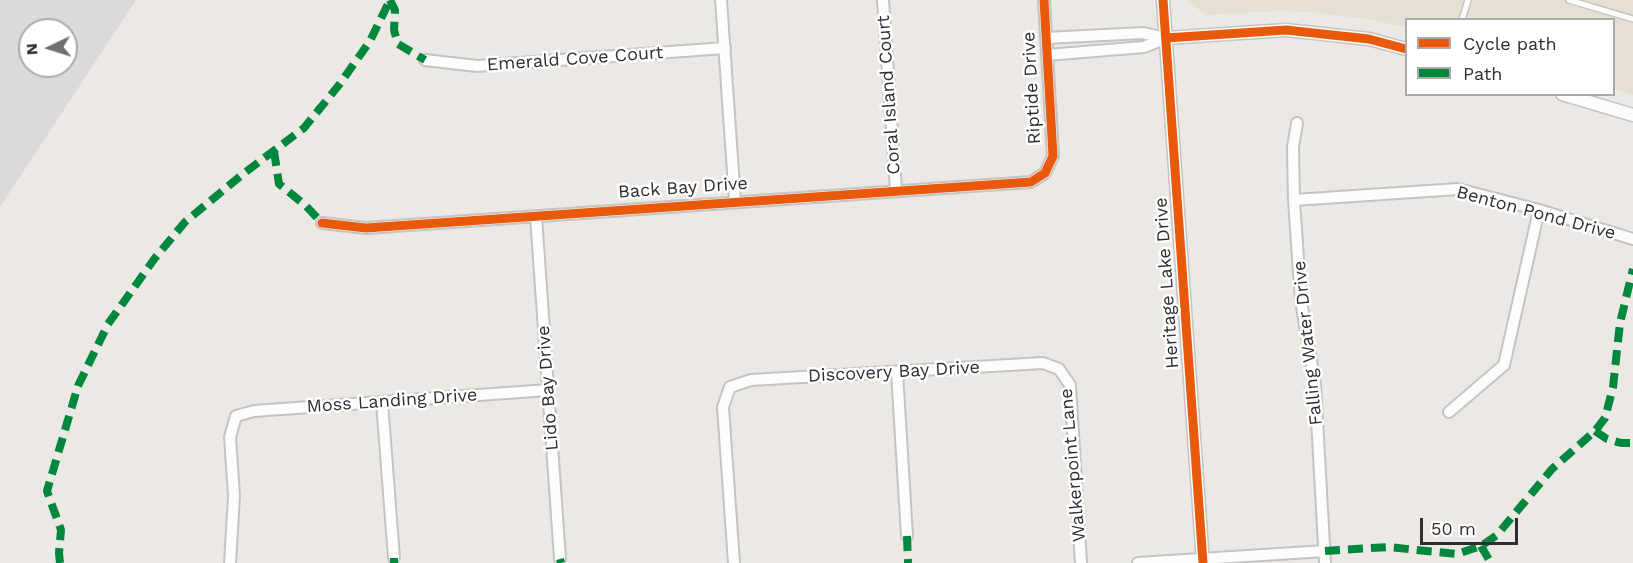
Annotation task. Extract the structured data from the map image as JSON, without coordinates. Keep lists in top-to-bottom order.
{
  "streets": {
    "street": [
      "Emerald Cove Court",
      "Riptide Drive",
      "Coral Island Court",
      "Back Bay Drive",
      "Benton Pond Drive",
      "Heritage Lake Drive",
      "Falling Water Drive",
      "Discovery Bay Drive",
      "Lido Bay Drive",
      "Moss Landing Drive",
      "Walkerpoint Lane"
    ]
  },
  "crossings": [
    ["Riptide Drive", "Back Bay Drive"],
    ["Coral Island Court", "Back Bay Drive"],
    ["Back Bay Drive", "Lido Bay Drive"],
    ["Benton Pond Drive", "Falling Water Drive"],
    ["Discovery Bay Drive", "Walkerpoint Lane"],
    ["Lido Bay Drive", "Moss Landing Drive"]
  ],
  "legend": ["Cycle path", "Path"],
  "scale_bar": "50 m",
  "north": "left"
}
